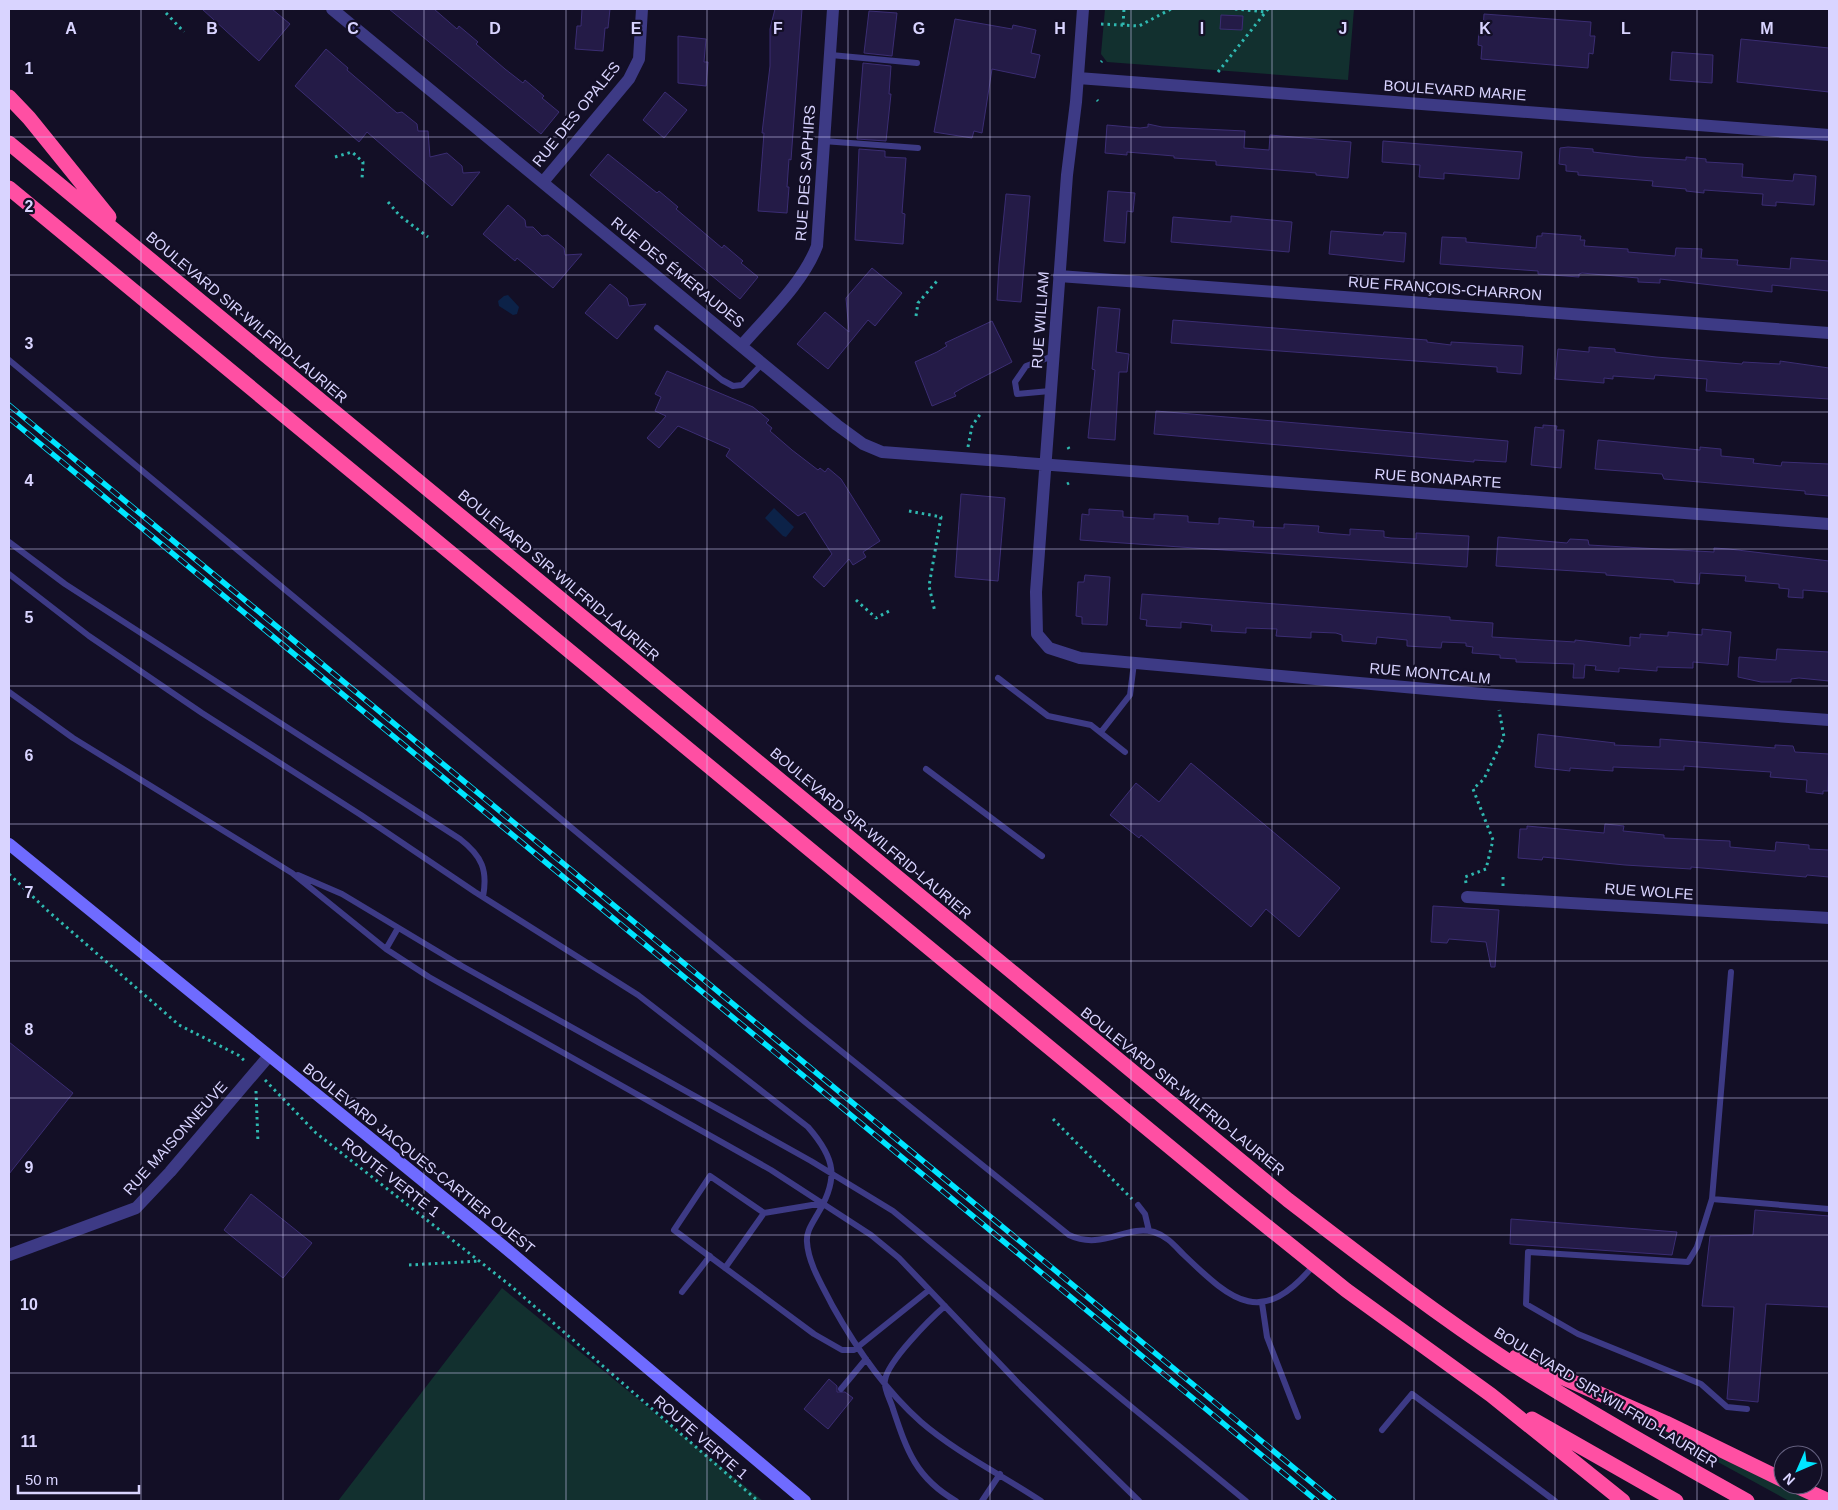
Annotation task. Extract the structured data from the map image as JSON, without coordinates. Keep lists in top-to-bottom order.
{
  "streets": {
    "highway": ["BOULEVARD SIR-WILFRID-LAURIER"],
    "main road": ["BOULEVARD JACQUES-CARTIER OUEST"],
    "street": [
      "BOULEVARD MARIE",
      "RUE DES OPALES",
      "RUE DES SAPHIRS",
      "RUE DES ÉMERAUDES",
      "RUE FRANÇOIS-CHARRON",
      "RUE WILLIAM",
      "RUE BONAPARTE",
      "RUE MONTCALM",
      "RUE WOLFE",
      "RUE MAISONNEUVE"
    ],
    "path": ["ROUTE VERTE 1"]
  },
  "crossings": [
    ["BOULEVARD MARIE", "RUE WILLIAM"],
    ["RUE DES OPALES", "RUE DES ÉMERAUDES"],
    ["RUE DES SAPHIRS", "RUE DES ÉMERAUDES"],
    ["RUE DES ÉMERAUDES", "RUE WILLIAM"],
    ["RUE DES ÉMERAUDES", "RUE BONAPARTE"],
    ["RUE FRANÇOIS-CHARRON", "RUE WILLIAM"],
    ["RUE WILLIAM", "RUE BONAPARTE"],
    ["RUE WILLIAM", "RUE MONTCALM"],
    ["RUE MAISONNEUVE", "BOULEVARD JACQUES-CARTIER OUEST"],
    ["RUE MAISONNEUVE", "ROUTE VERTE 1"]
  ],
  "scale_bar": "50 m",
  "north": "bottom left",
  "grid": {
    "columns": [
      "A",
      "B",
      "C",
      "D",
      "E",
      "F",
      "G",
      "H",
      "I",
      "J",
      "K",
      "L",
      "M"
    ],
    "rows": [
      "1",
      "2",
      "3",
      "4",
      "5",
      "6",
      "7",
      "8",
      "9",
      "10",
      "11"
    ]
  }
}
